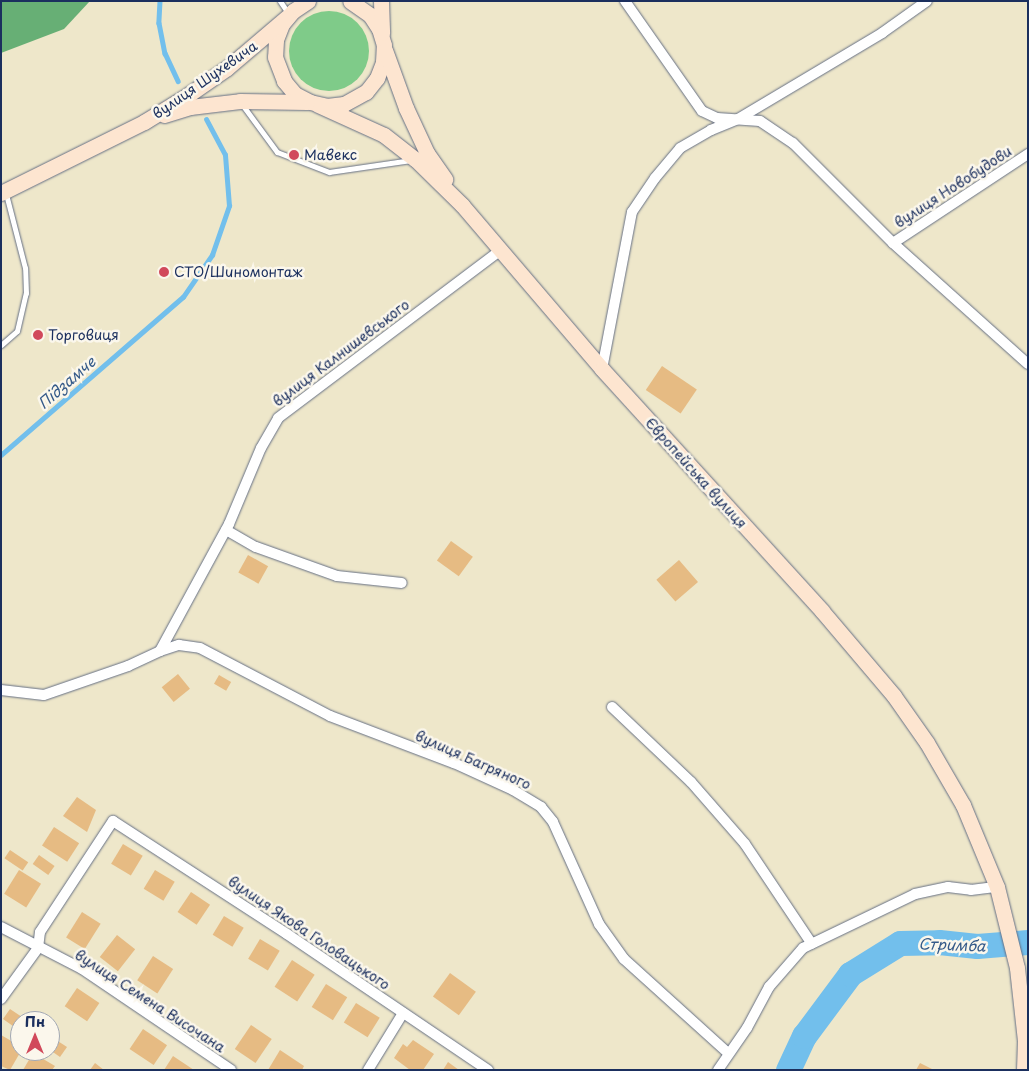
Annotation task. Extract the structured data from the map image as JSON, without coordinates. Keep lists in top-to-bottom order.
{
  "streets": {
    "main road": ["вулиця Шухевича", "Європейська вулиця"],
    "street": [
      "вулиця Новобудови",
      "вулиця Калнишевського",
      "вулиця Багряного",
      "вулиця Якова Головацького",
      "вулиця Семена Височана"
    ]
  },
  "crossings": [
    ["вулиця Калнишевського", "Європейська вулиця"],
    ["вулиця Калнишевського", "вулиця Багряного"],
    ["вулиця Якова Головацького", "вулиця Семена Височана"]
  ],
  "water": ["Підзамче", "Стримба"],
  "places": ["Мавекс", "СТО/Шиномонтаж", "Торговиця"],
  "north": "top"
}
